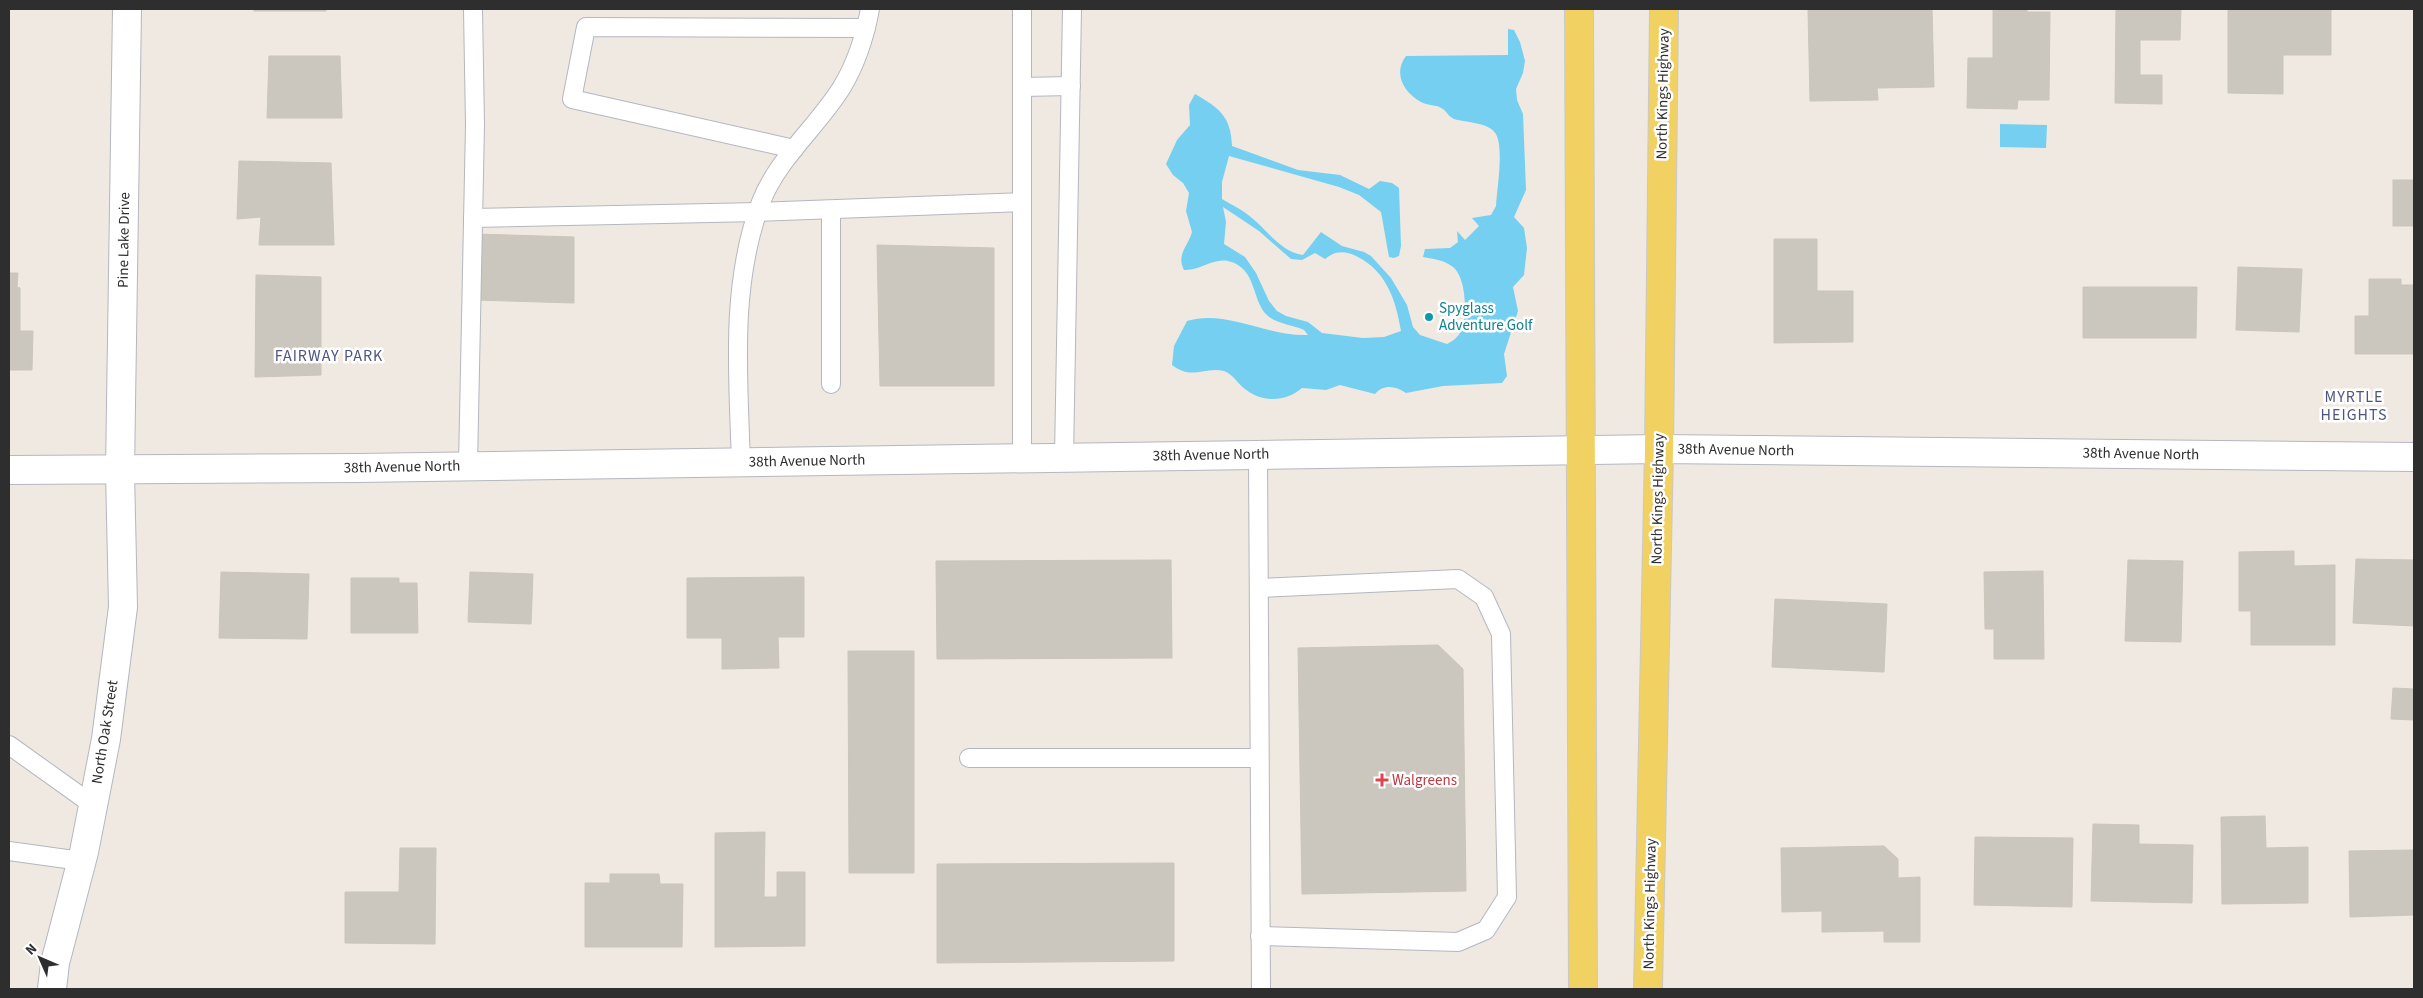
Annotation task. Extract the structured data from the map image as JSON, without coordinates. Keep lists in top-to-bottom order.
{
  "streets": {
    "main road": [
      "North Kings Highway",
      "Pine Lake Drive",
      "38th Avenue North",
      "North Oak Street"
    ]
  },
  "crossings": [
    ["North Kings Highway", "38th Avenue North"],
    ["Pine Lake Drive", "38th Avenue North"],
    ["Pine Lake Drive", "North Oak Street"],
    ["38th Avenue North", "North Oak Street"]
  ],
  "districts": ["FAIRWAY PARK", "MYRTLE HEIGHTS"],
  "places": {
    "other": ["Spyglass Adventure Golf"],
    "health": ["Walgreens"]
  },
  "north": "top left"
}
